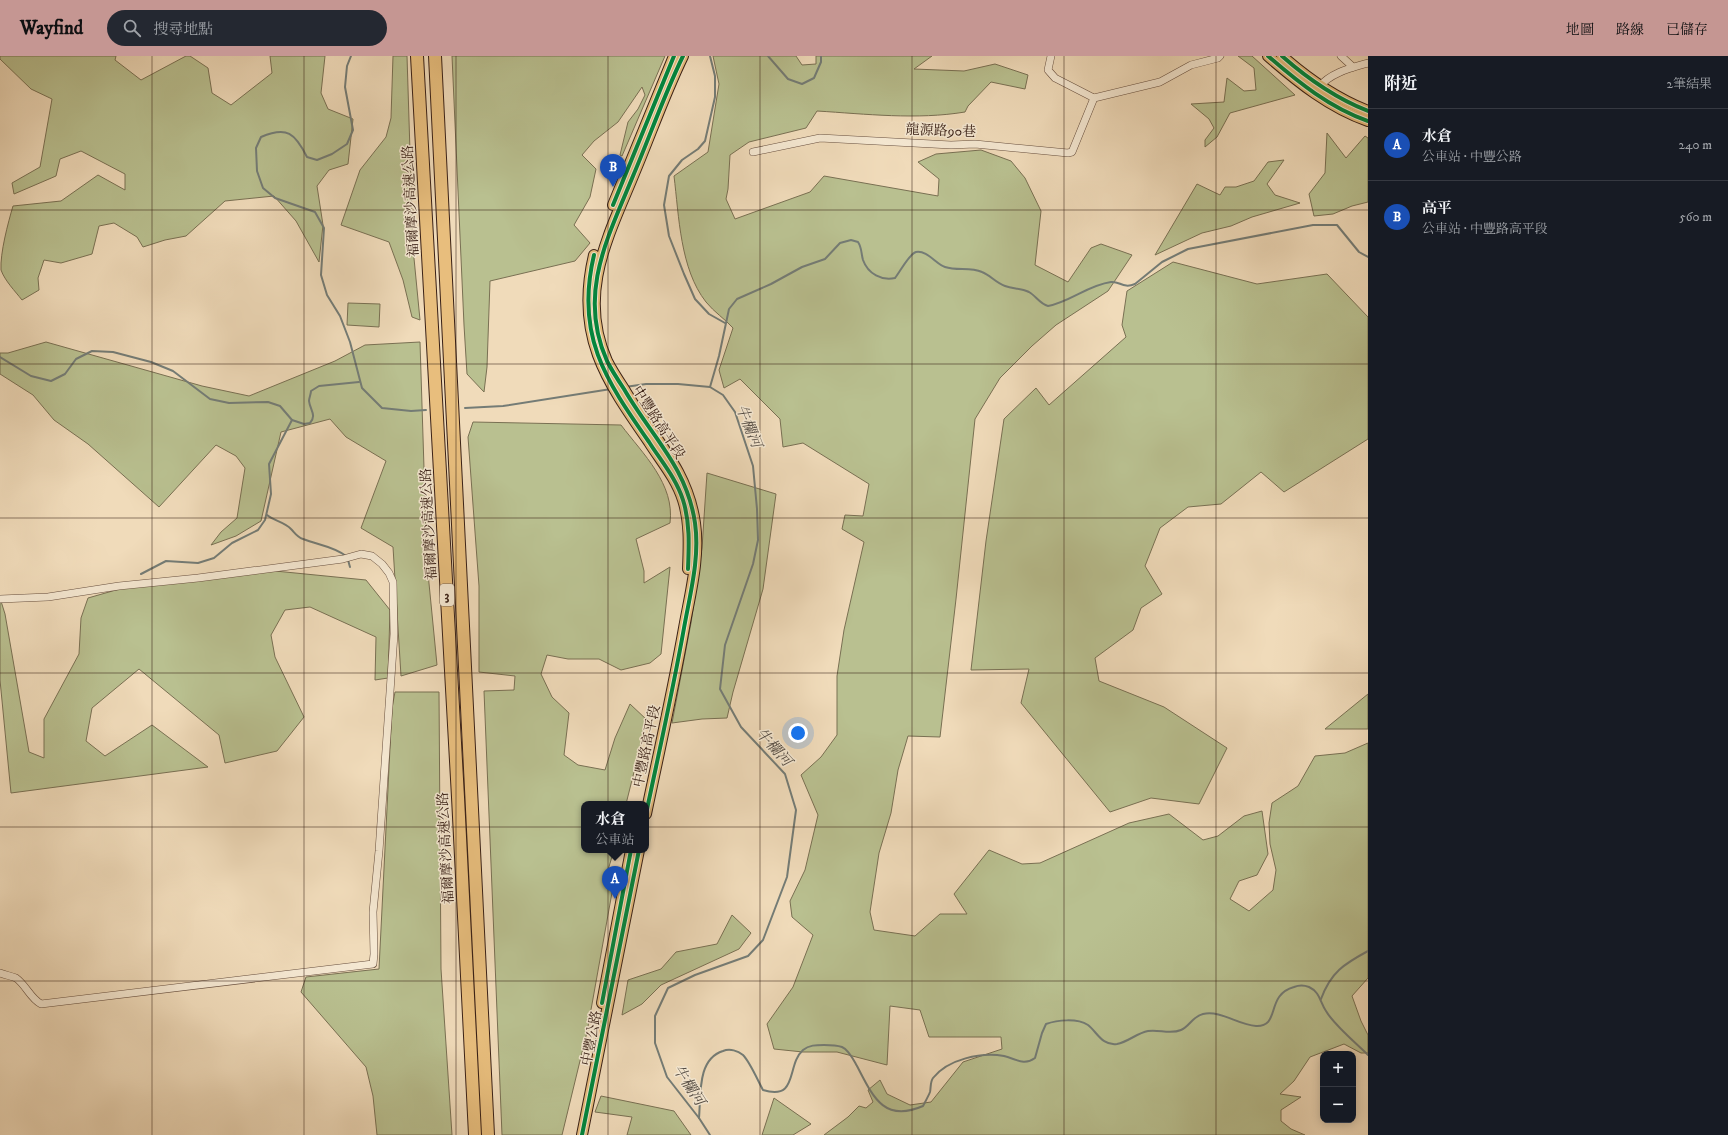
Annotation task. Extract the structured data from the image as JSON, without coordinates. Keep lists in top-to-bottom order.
{
  "streets": {
    "highway": ["福爾摩沙高速公路", "3"],
    "main road": ["中豐路高平段", "中豐公路"],
    "street": ["龍源路90巷"]
  },
  "water": ["牛欄河"],
  "page": {
    "header": "Wayfind",
    "search": "搜尋地點",
    "nav": ["地圖", "路線", "已儲存"],
    "heading": ["附近", "2筆結果"],
    "list": [
      {
        "mark": "A",
        "name": "水倉",
        "note": "公車站 · 中豐公路",
        "value": "240 m"
      },
      {
        "mark": "B",
        "name": "高平",
        "note": "公車站 · 中豐路高平段",
        "value": "560 m"
      }
    ],
    "pins": ["B", "A"],
    "popup": ["水倉", "公車站"],
    "map_buttons": ["+", "−"]
  }
}
